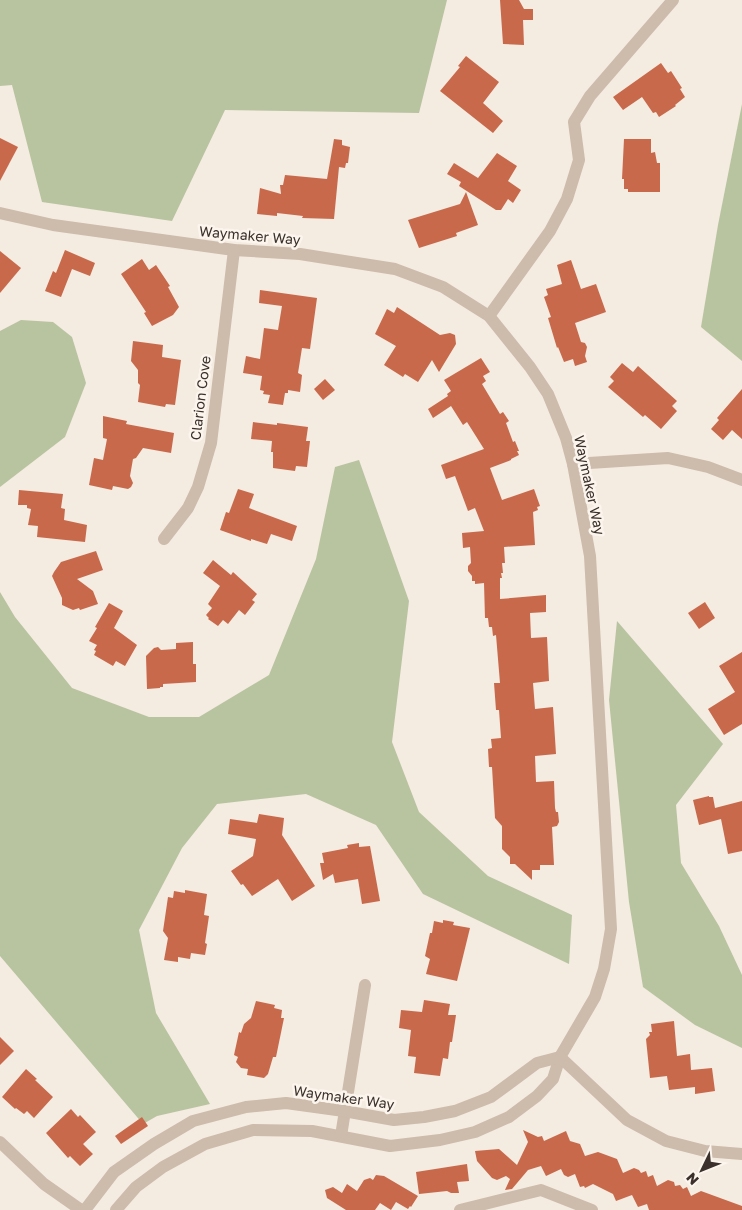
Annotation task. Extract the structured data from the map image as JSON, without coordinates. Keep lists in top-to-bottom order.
{
  "streets": {
    "street": ["Waymaker Way", "Clarion Cove"]
  },
  "crossings": [
    ["Waymaker Way", "Clarion Cove"]
  ],
  "north": "bottom left"
}
